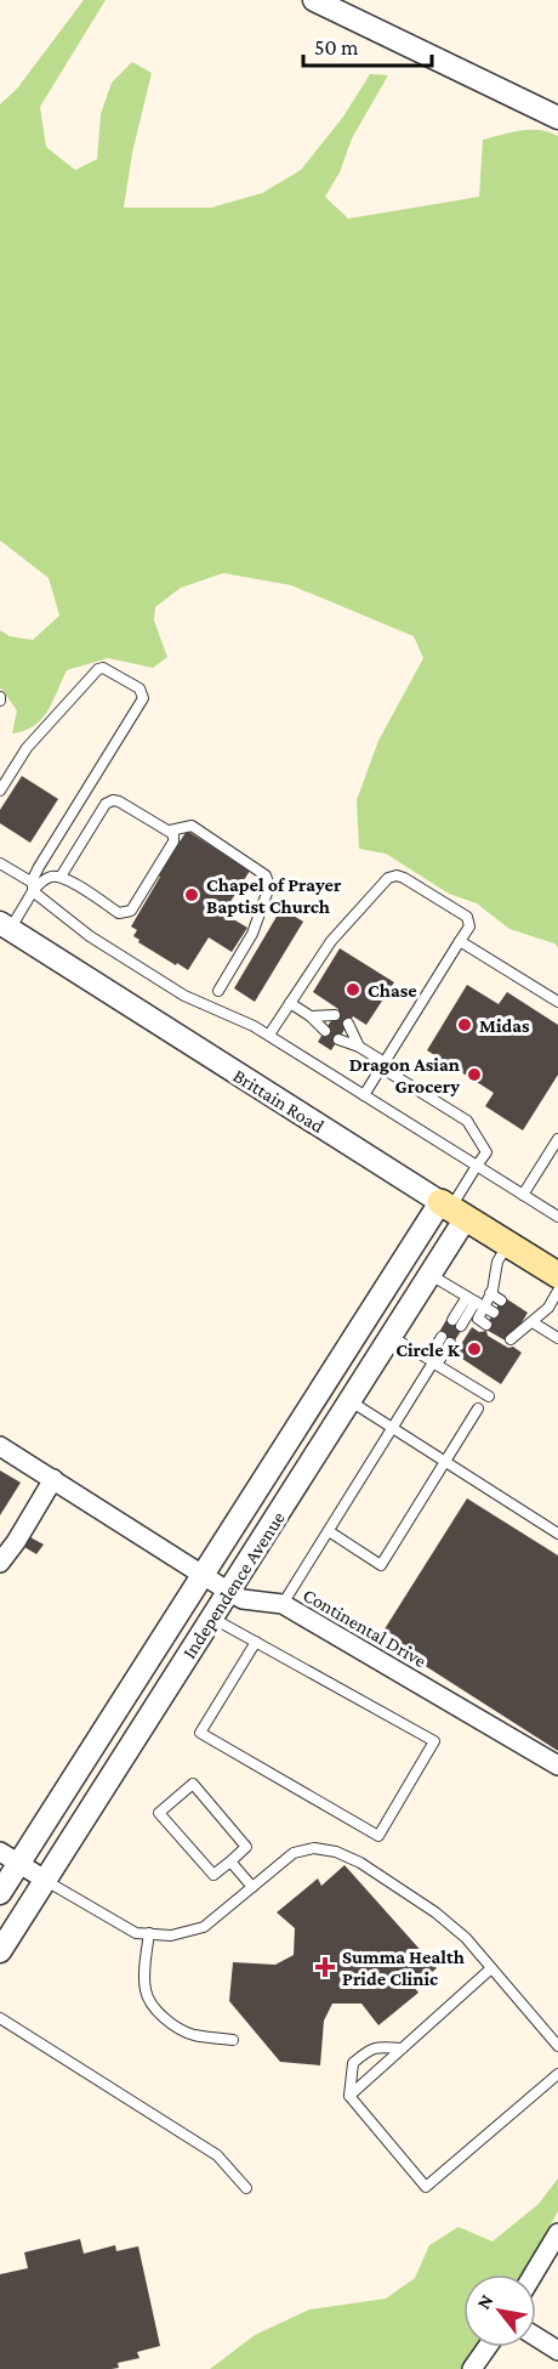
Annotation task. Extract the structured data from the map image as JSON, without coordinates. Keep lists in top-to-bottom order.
{
  "streets": {
    "main road": ["Brittain Road"],
    "street": ["Independence Avenue", "Continental Drive"]
  },
  "crossings": [
    ["Brittain Road", "Independence Avenue"],
    ["Independence Avenue", "Continental Drive"]
  ],
  "places": {
    "other": [
      "Chapel of Prayer Baptist Church",
      "Chase",
      "Midas",
      "Dragon Asian Grocery",
      "Circle K"
    ],
    "health": ["Summa Health Pride Clinic"]
  },
  "scale_bar": "50 m",
  "north": "top left"
}
